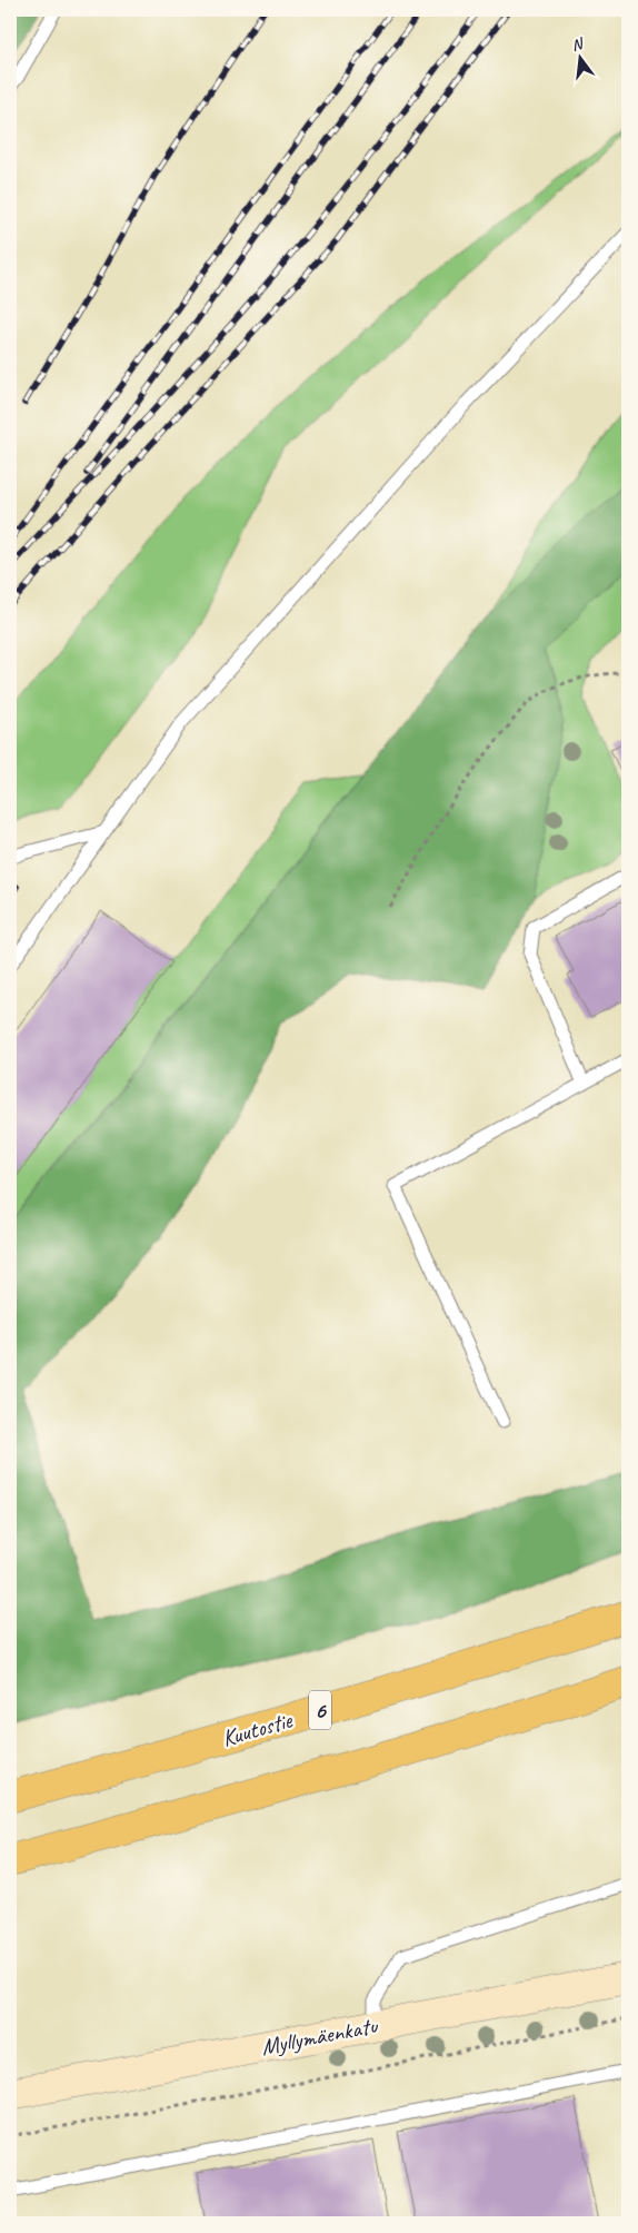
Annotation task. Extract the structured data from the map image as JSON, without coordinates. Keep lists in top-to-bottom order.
{
  "streets": {
    "highway": ["6", "Kuutostie"],
    "main road": ["Myllymäenkatu"]
  },
  "north": "top"
}
